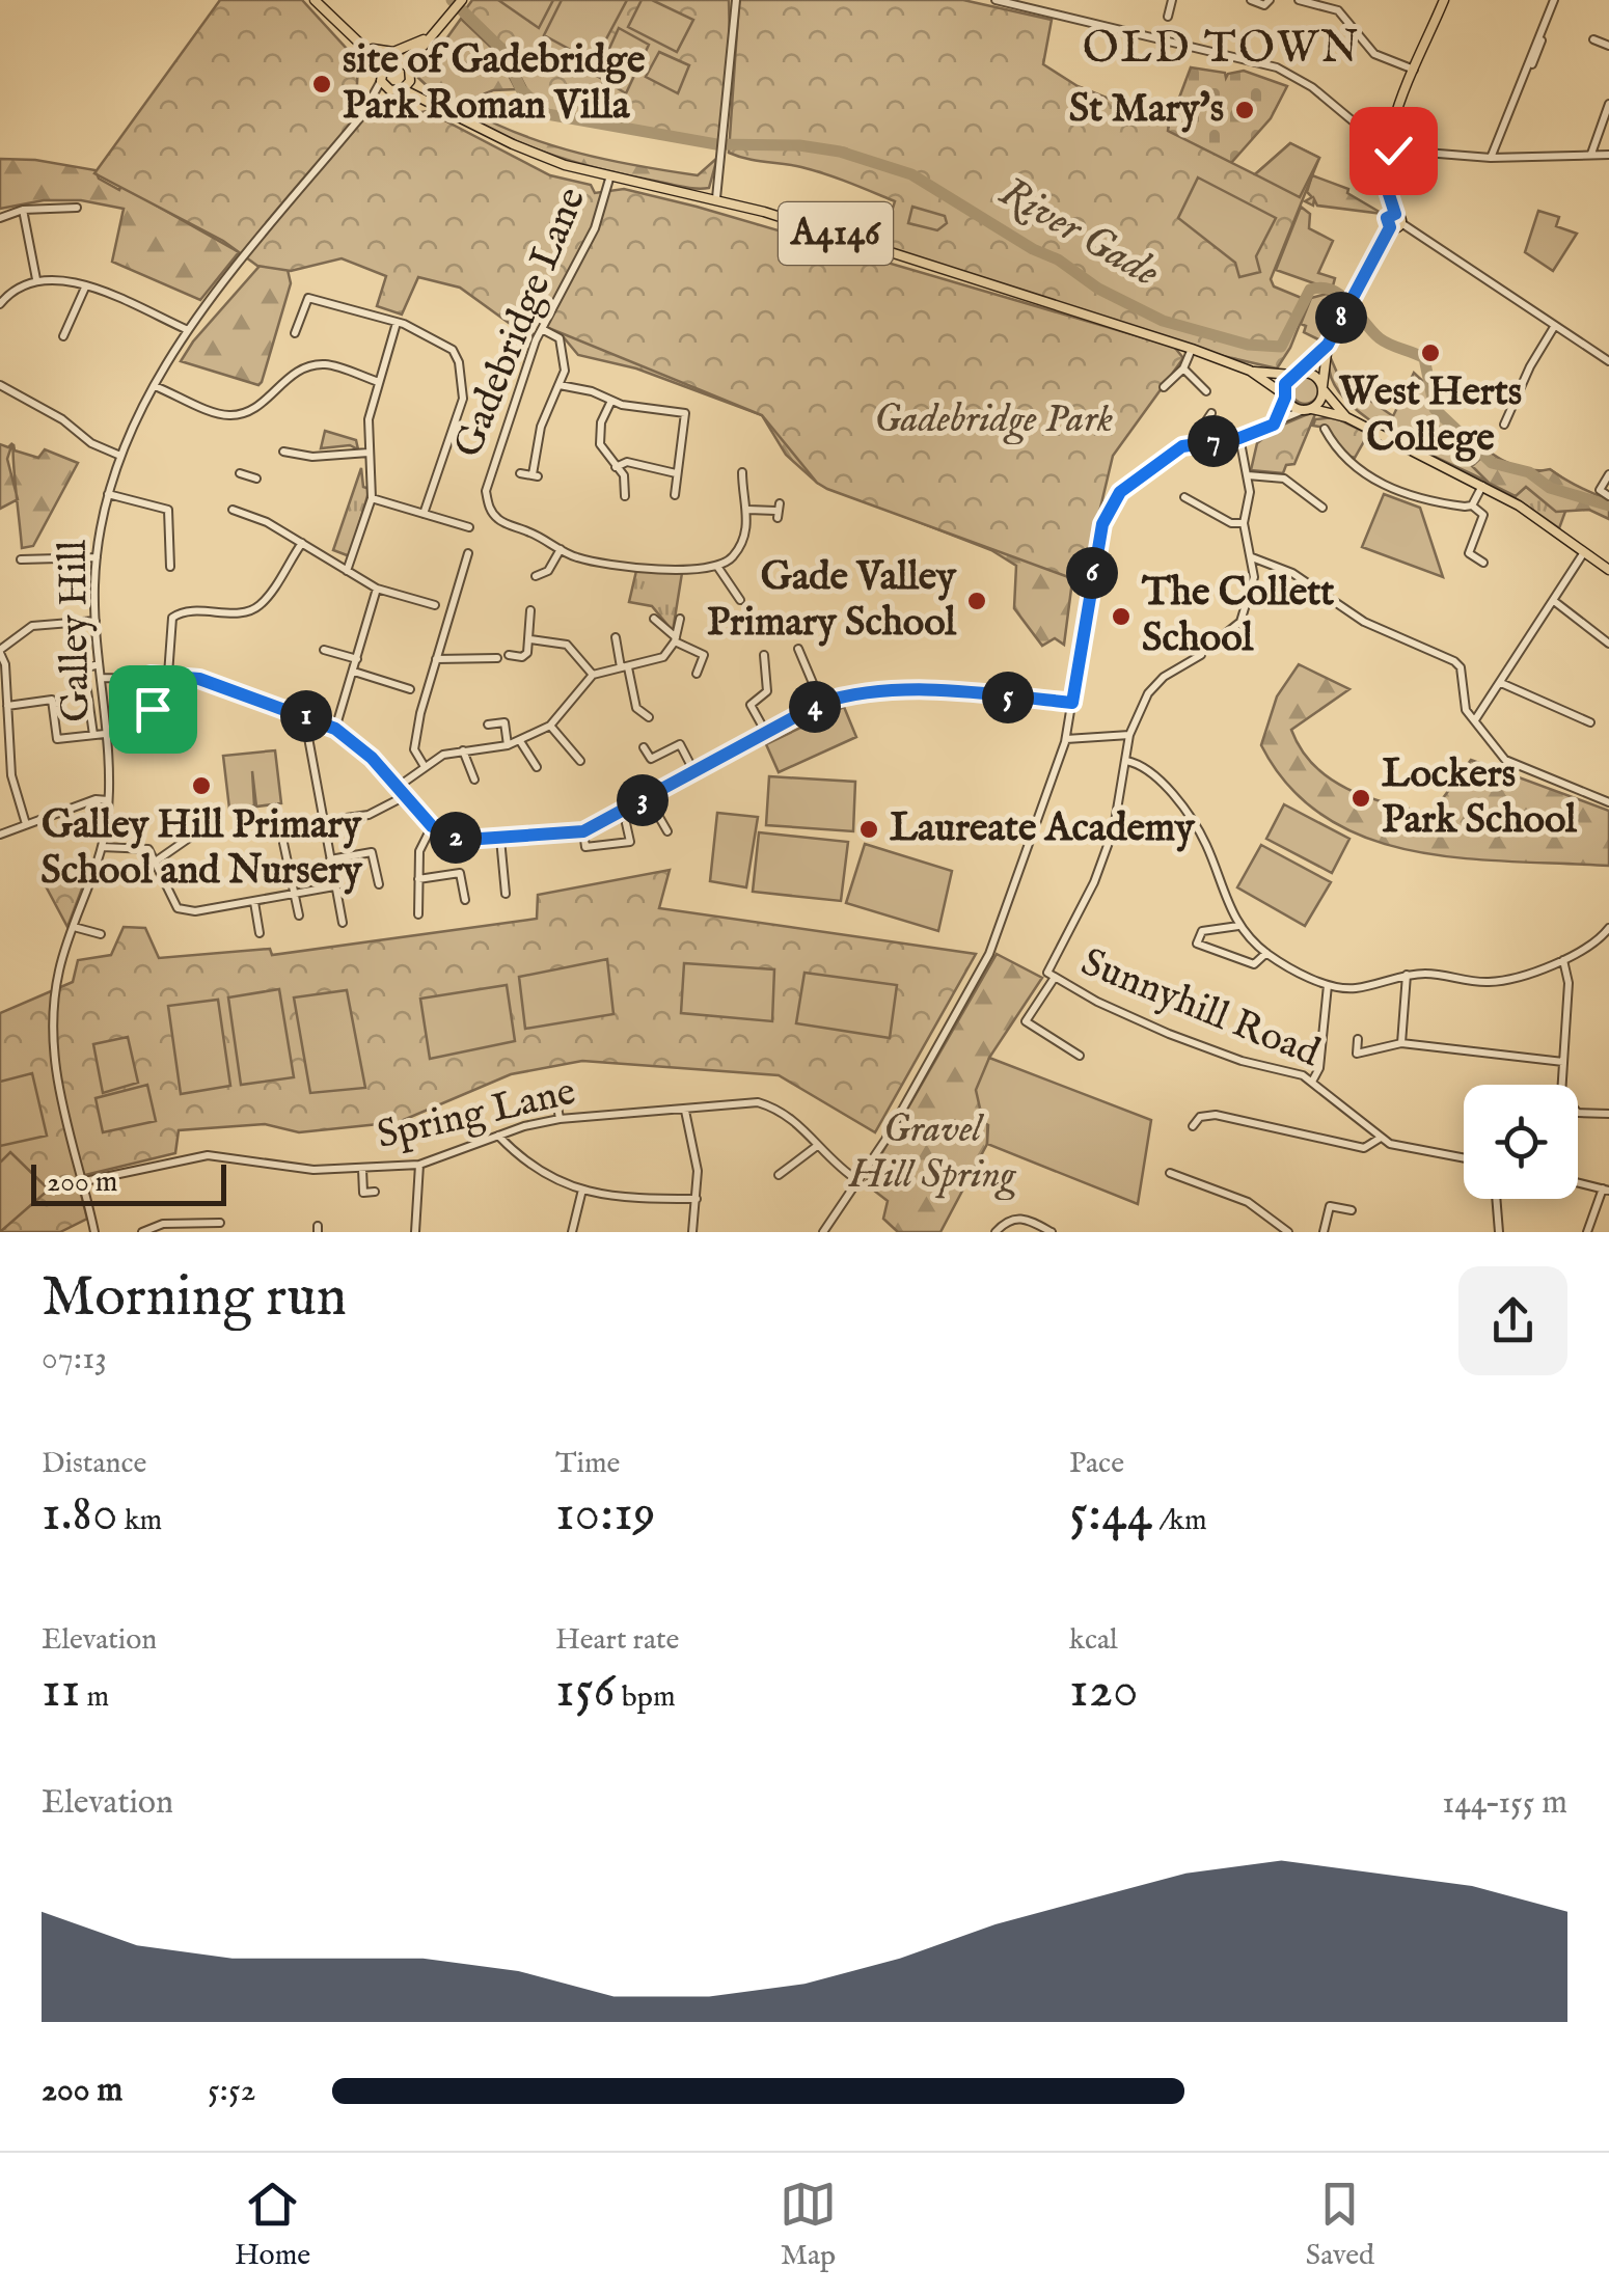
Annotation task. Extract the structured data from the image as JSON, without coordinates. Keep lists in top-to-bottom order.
{
  "streets": {
    "main road": ["A4146"],
    "street": [
      "Gadebridge Lane",
      "Galley Hill",
      "Sunnyhill Road",
      "Spring Lane"
    ]
  },
  "crossings": [
    ["A4146", "Gadebridge Lane"],
    ["A4146", "Galley Hill"],
    ["Galley Hill", "Spring Lane"]
  ],
  "districts": ["OLD TOWN"],
  "water": ["River Gade"],
  "parks": ["Gadebridge Park", "Gravel Hill Spring"],
  "places": [
    "site of Gadebridge Park Roman Villa",
    "St Mary's",
    "West Herts College",
    "Gade Valley Primary School",
    "The Collett School",
    "Galley Hill Primary School and Nursery",
    "Lockers Park School",
    "Laureate Academy"
  ],
  "scale_bar": "200 m",
  "page": {
    "pins": [
      "8",
      "7",
      "6",
      "5",
      "4",
      "1",
      "3",
      "2"
    ],
    "scale": "200 m",
    "heading": ["Morning run", "07:13"],
    "stats": [
      ["Distance", "1.80 km"],
      ["Time", "10:19"],
      ["Pace", "5:44 /km"],
      ["Elevation", "11 m"],
      ["Heart rate", "156 bpm"],
      ["kcal", "120"]
    ],
    "chart": ["Elevation", "144–155 m"],
    "list": [
      {
        "name": "200 m",
        "note": "5:52"
      }
    ],
    "tabs": ["Home", "Map", "Saved"]
  }
}
